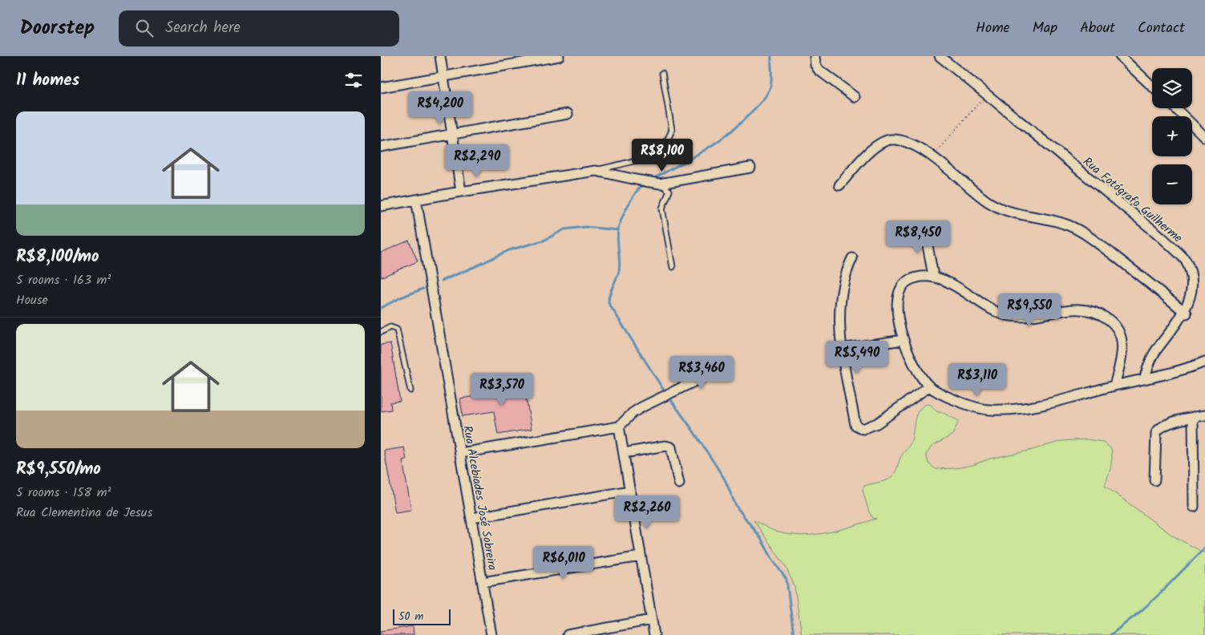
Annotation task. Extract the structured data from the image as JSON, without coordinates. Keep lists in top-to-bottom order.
{
  "streets": {
    "street": ["Rua Fotógrafo Guilherme", "Rua Alcebiades José Sobreira"]
  },
  "scale_bar": "50 m",
  "page": {
    "header": "Doorstep",
    "search": "Search here",
    "nav": [
      "Home",
      "Map",
      "About",
      "Contact"
    ],
    "heading": "11 homes",
    "map_buttons": ["+", "−"],
    "price": [
      "R$4,200",
      "R$8,100",
      "R$2,290",
      "R$8,450",
      "R$9,550",
      "R$5,490",
      "R$3,460",
      "R$3,110",
      "R$3,570",
      "R$2,260",
      "R$6,010"
    ],
    "list": [
      {
        "name": "R$8,100/mo",
        "note": "5 rooms · 163 m² · House"
      },
      {
        "name": "R$9,550/mo",
        "note": "5 rooms · 158 m² · Rua Clementina de Jesus"
      }
    ],
    "scale": "50 m"
  }
}
